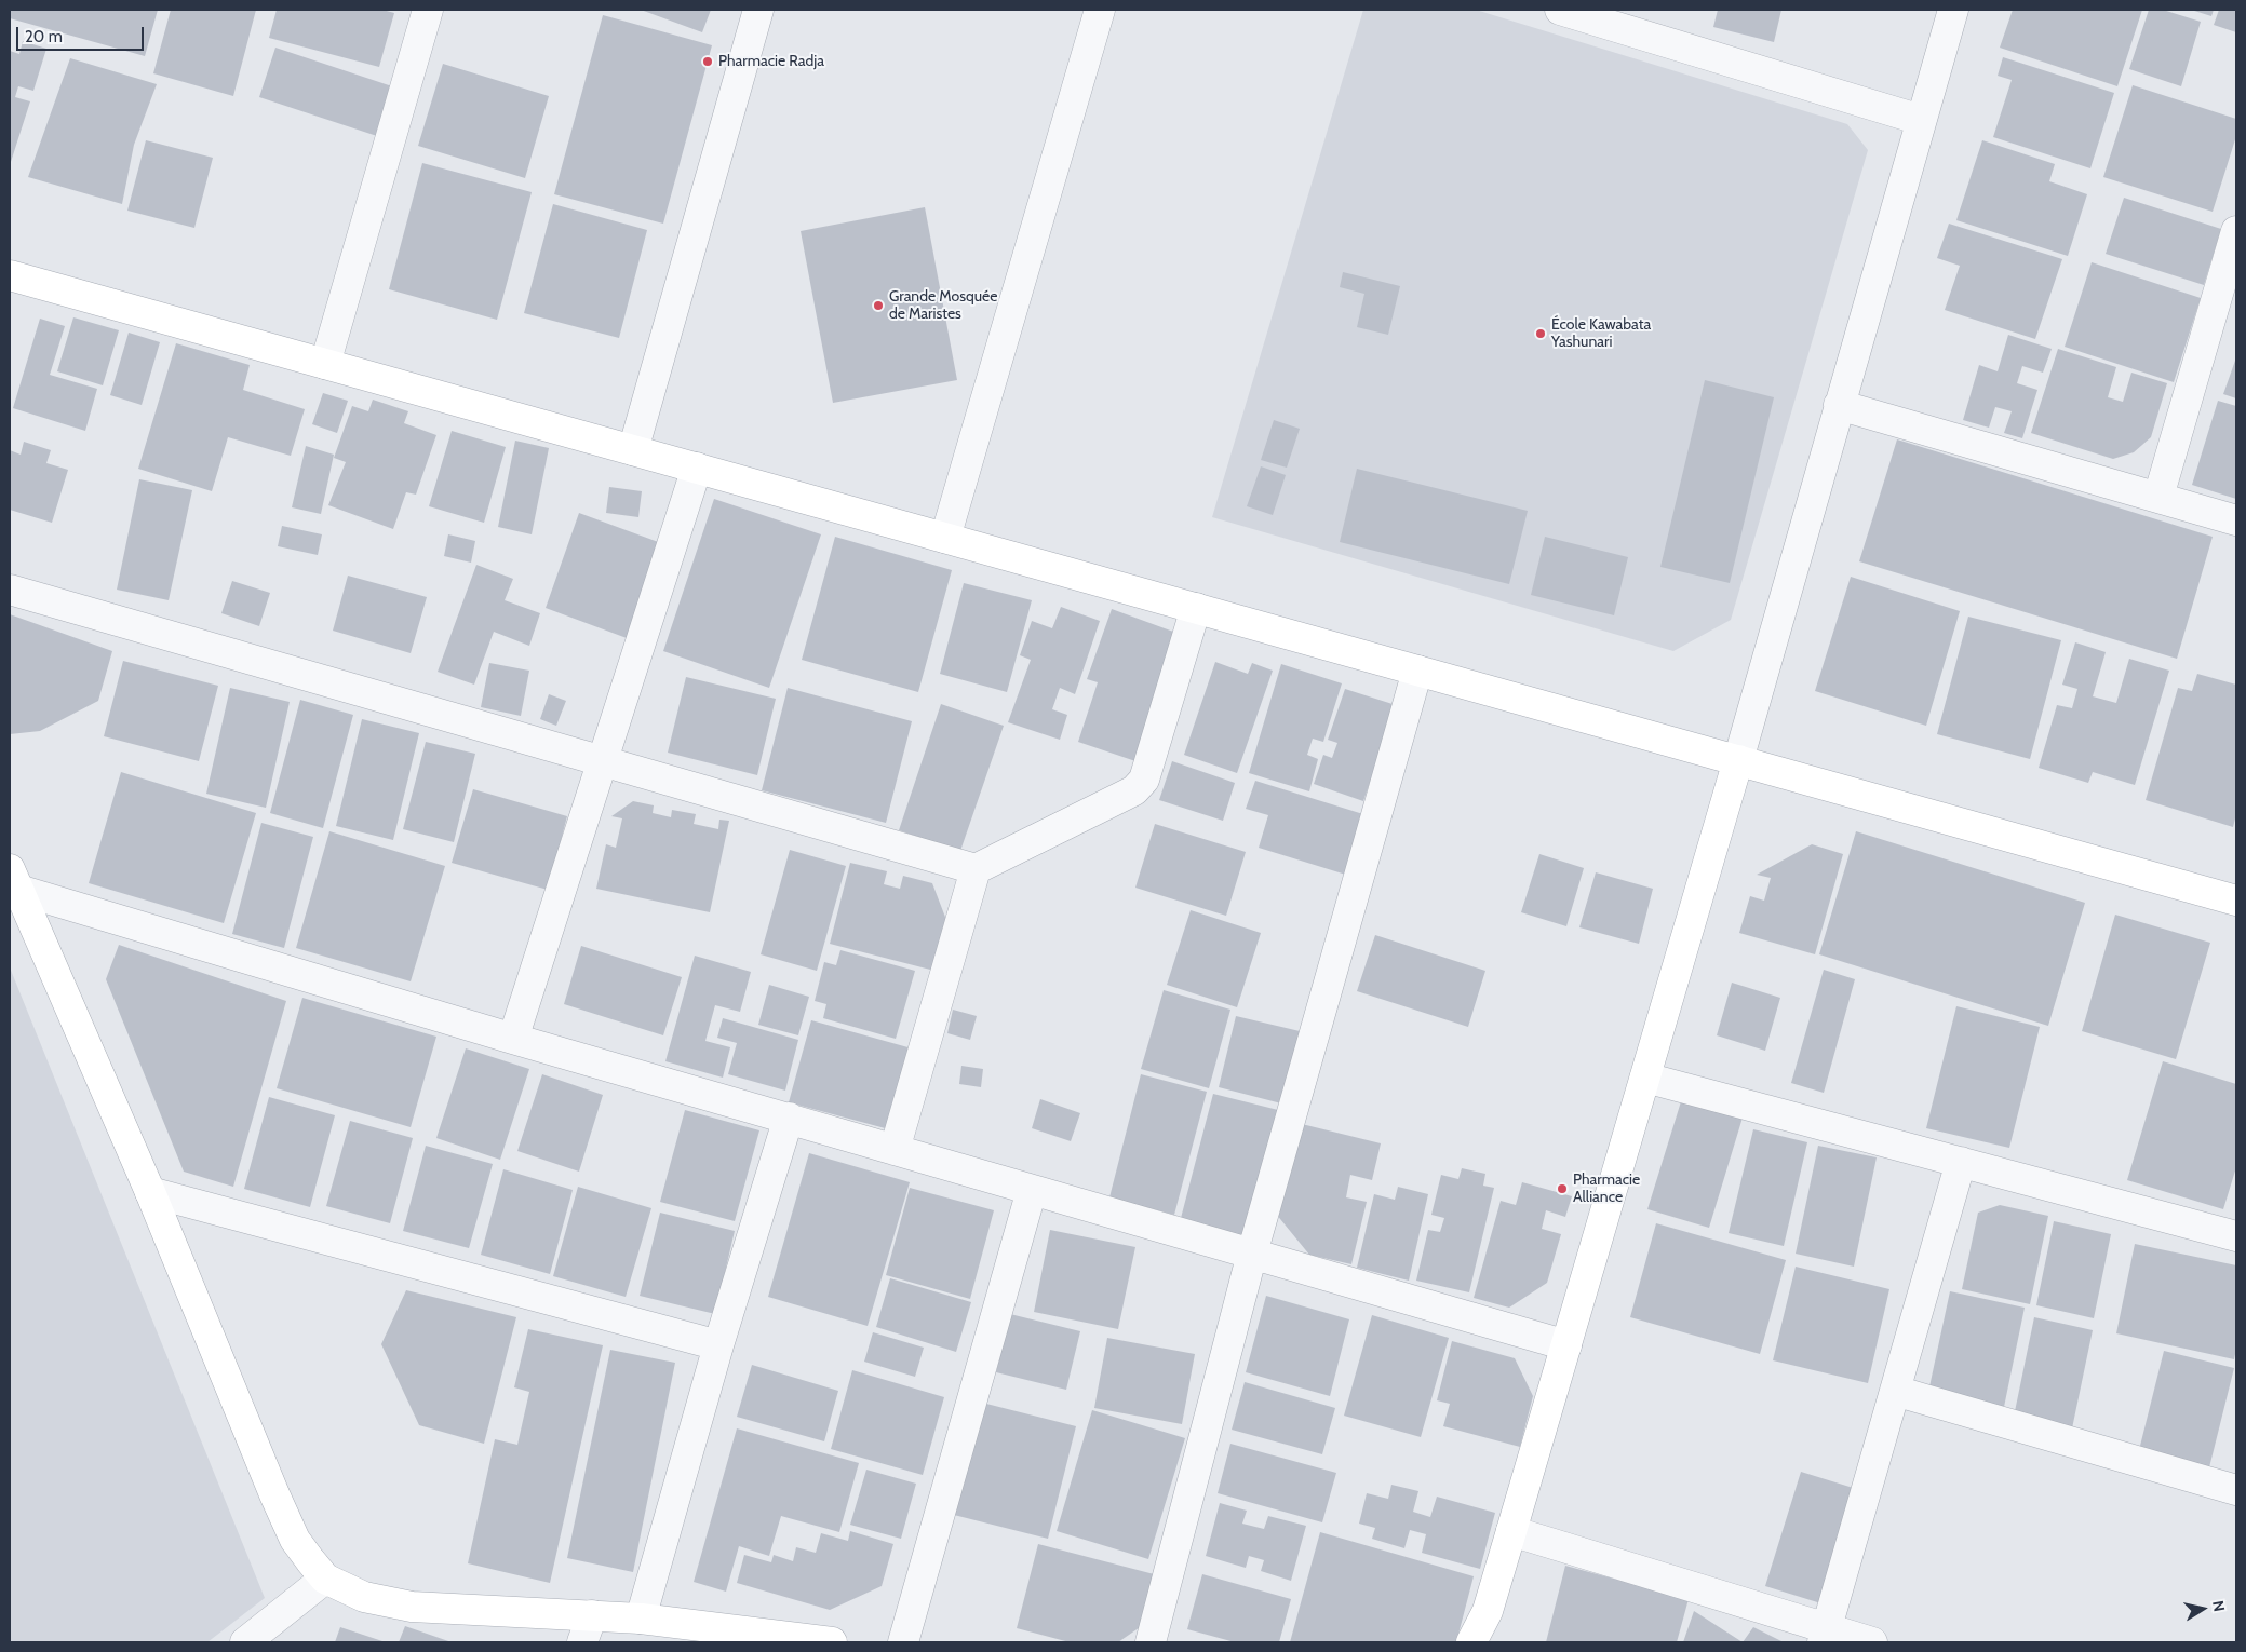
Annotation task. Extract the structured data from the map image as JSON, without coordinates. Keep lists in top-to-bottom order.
{
  "places": [
    "Pharmacie Radja",
    "Grande Mosquée de Maristes",
    "École Kawabata Yashunari",
    "Pharmacie Alliance"
  ],
  "scale_bar": "20 m",
  "north": "right"
}
